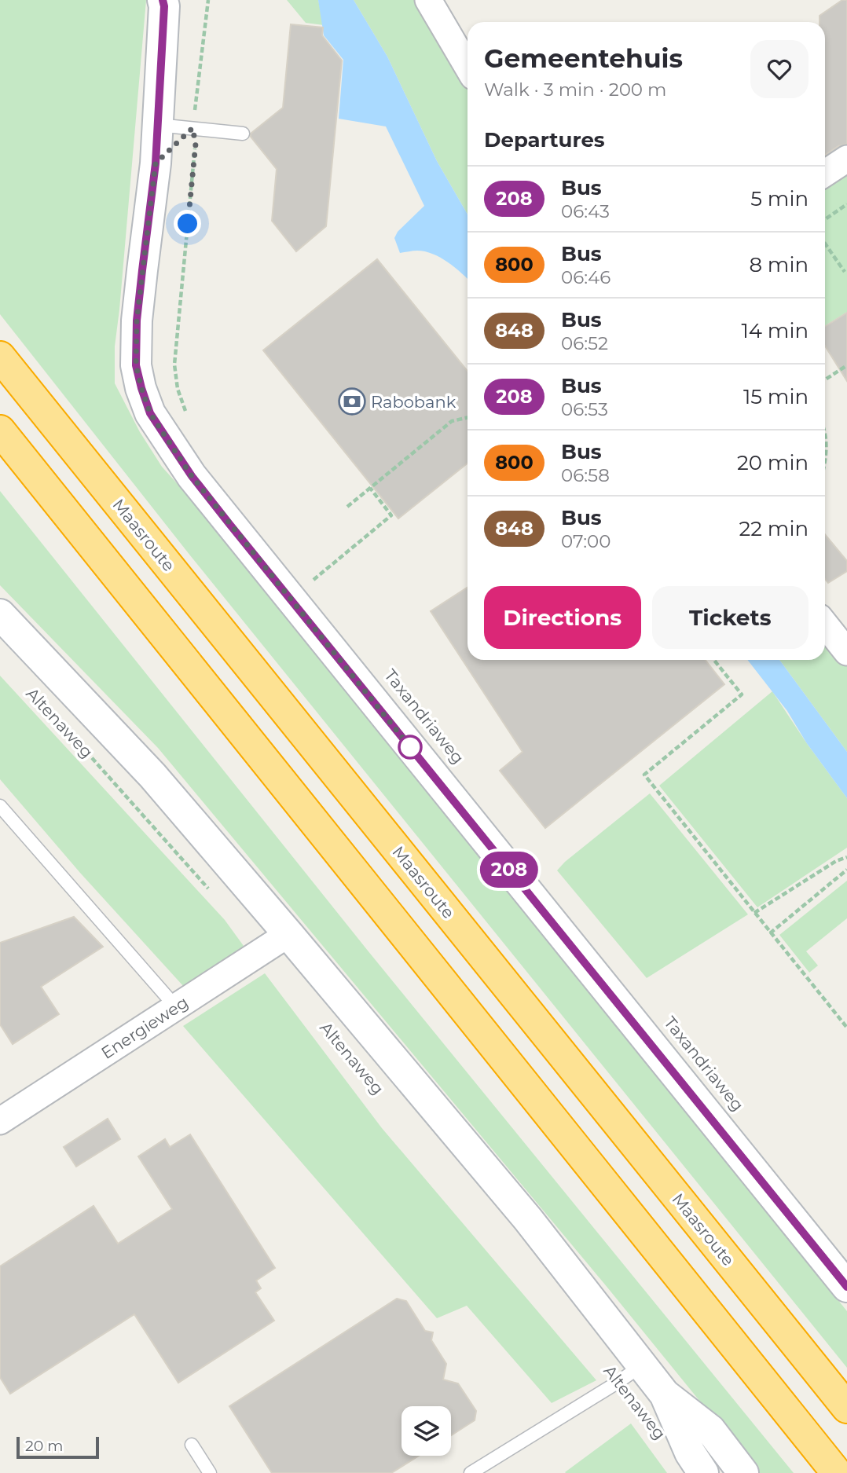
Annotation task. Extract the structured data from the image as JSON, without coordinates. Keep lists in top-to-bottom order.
{
  "streets": {
    "highway": ["Maasroute"],
    "main road": ["Taxandriaweg", "Altenaweg"],
    "street": ["Energieweg"]
  },
  "crossings": [
    ["Altenaweg", "Energieweg"]
  ],
  "places": {
    "bank": ["Rabobank"]
  },
  "lines": ["bus line 208"],
  "scale_bar": "20 m",
  "page": {
    "on_map": "208",
    "heading": [
      ["Gemeentehuis", "Walk · 3 min · 200 m"],
      "Departures"
    ],
    "list": [
      {
        "mark": "208",
        "name": "Bus",
        "note": "06:43",
        "value": "5 min"
      },
      {
        "mark": "800",
        "name": "Bus",
        "note": "06:46",
        "value": "8 min"
      },
      {
        "mark": "848",
        "name": "Bus",
        "note": "06:52",
        "value": "14 min"
      },
      {
        "mark": "208",
        "name": "Bus",
        "note": "06:53",
        "value": "15 min"
      },
      {
        "mark": "800",
        "name": "Bus",
        "note": "06:58",
        "value": "20 min"
      },
      {
        "mark": "848",
        "name": "Bus",
        "note": "07:00",
        "value": "22 min"
      }
    ],
    "buttons": ["Directions", "Tickets"],
    "scale": "20 m"
  }
}
